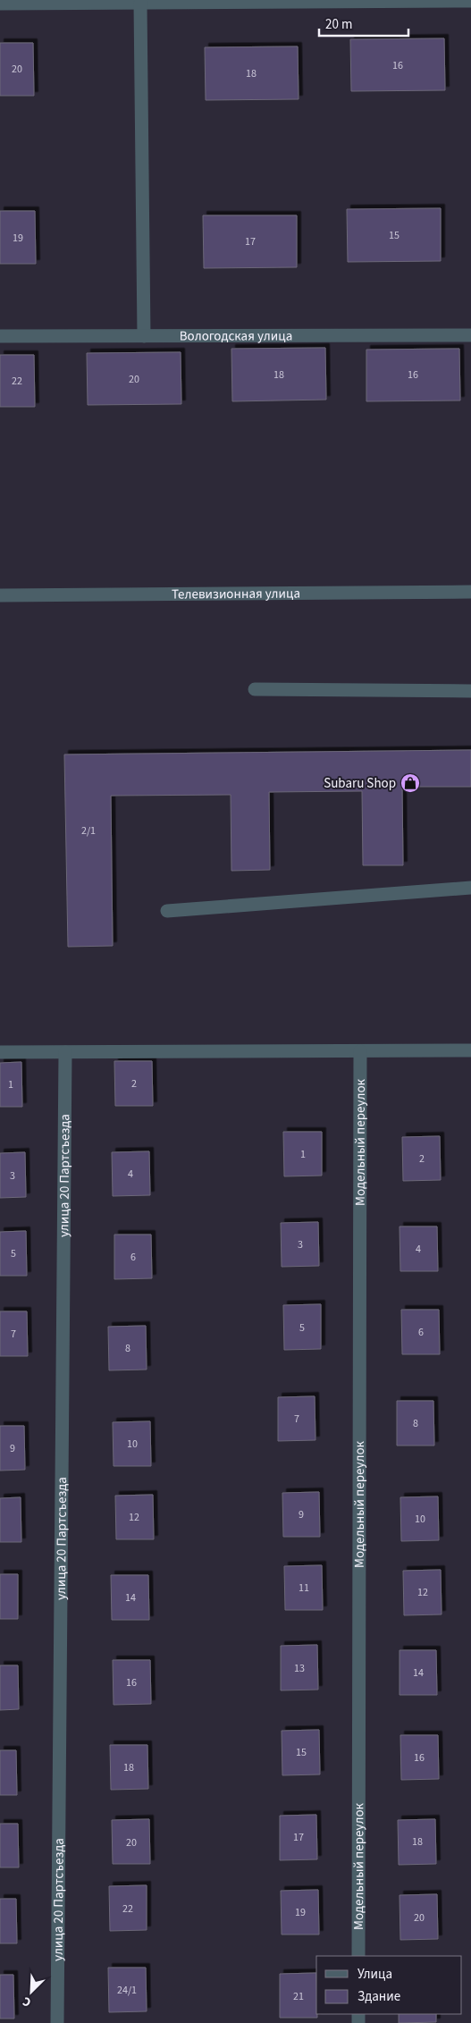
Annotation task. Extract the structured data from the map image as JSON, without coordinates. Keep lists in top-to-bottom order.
{
  "streets": {
    "street": [
      "Вологодская улица",
      "Телевизионная улица",
      "Модельный переулок",
      "улица 20 Партсъезда"
    ]
  },
  "places": {
    "shop": ["Subaru Shop"]
  },
  "house_numbers": [
    "16",
    "20",
    "18",
    "15",
    "19",
    "17",
    "18",
    "16",
    "20",
    "22",
    "2/1",
    "2",
    "1",
    "1",
    "2",
    "4",
    "3",
    "3",
    "4",
    "5",
    "6",
    "5",
    "6",
    "7",
    "8",
    "7",
    "8",
    "10",
    "9",
    "9",
    "12",
    "10",
    "11",
    "12",
    "14",
    "13",
    "14",
    "16",
    "15",
    "16",
    "18",
    "17",
    "18",
    "20",
    "22",
    "19",
    "20",
    "24/1",
    "21"
  ],
  "legend": ["Улица", "Здание"],
  "scale_bar": "20 m",
  "north": "bottom left"
}
